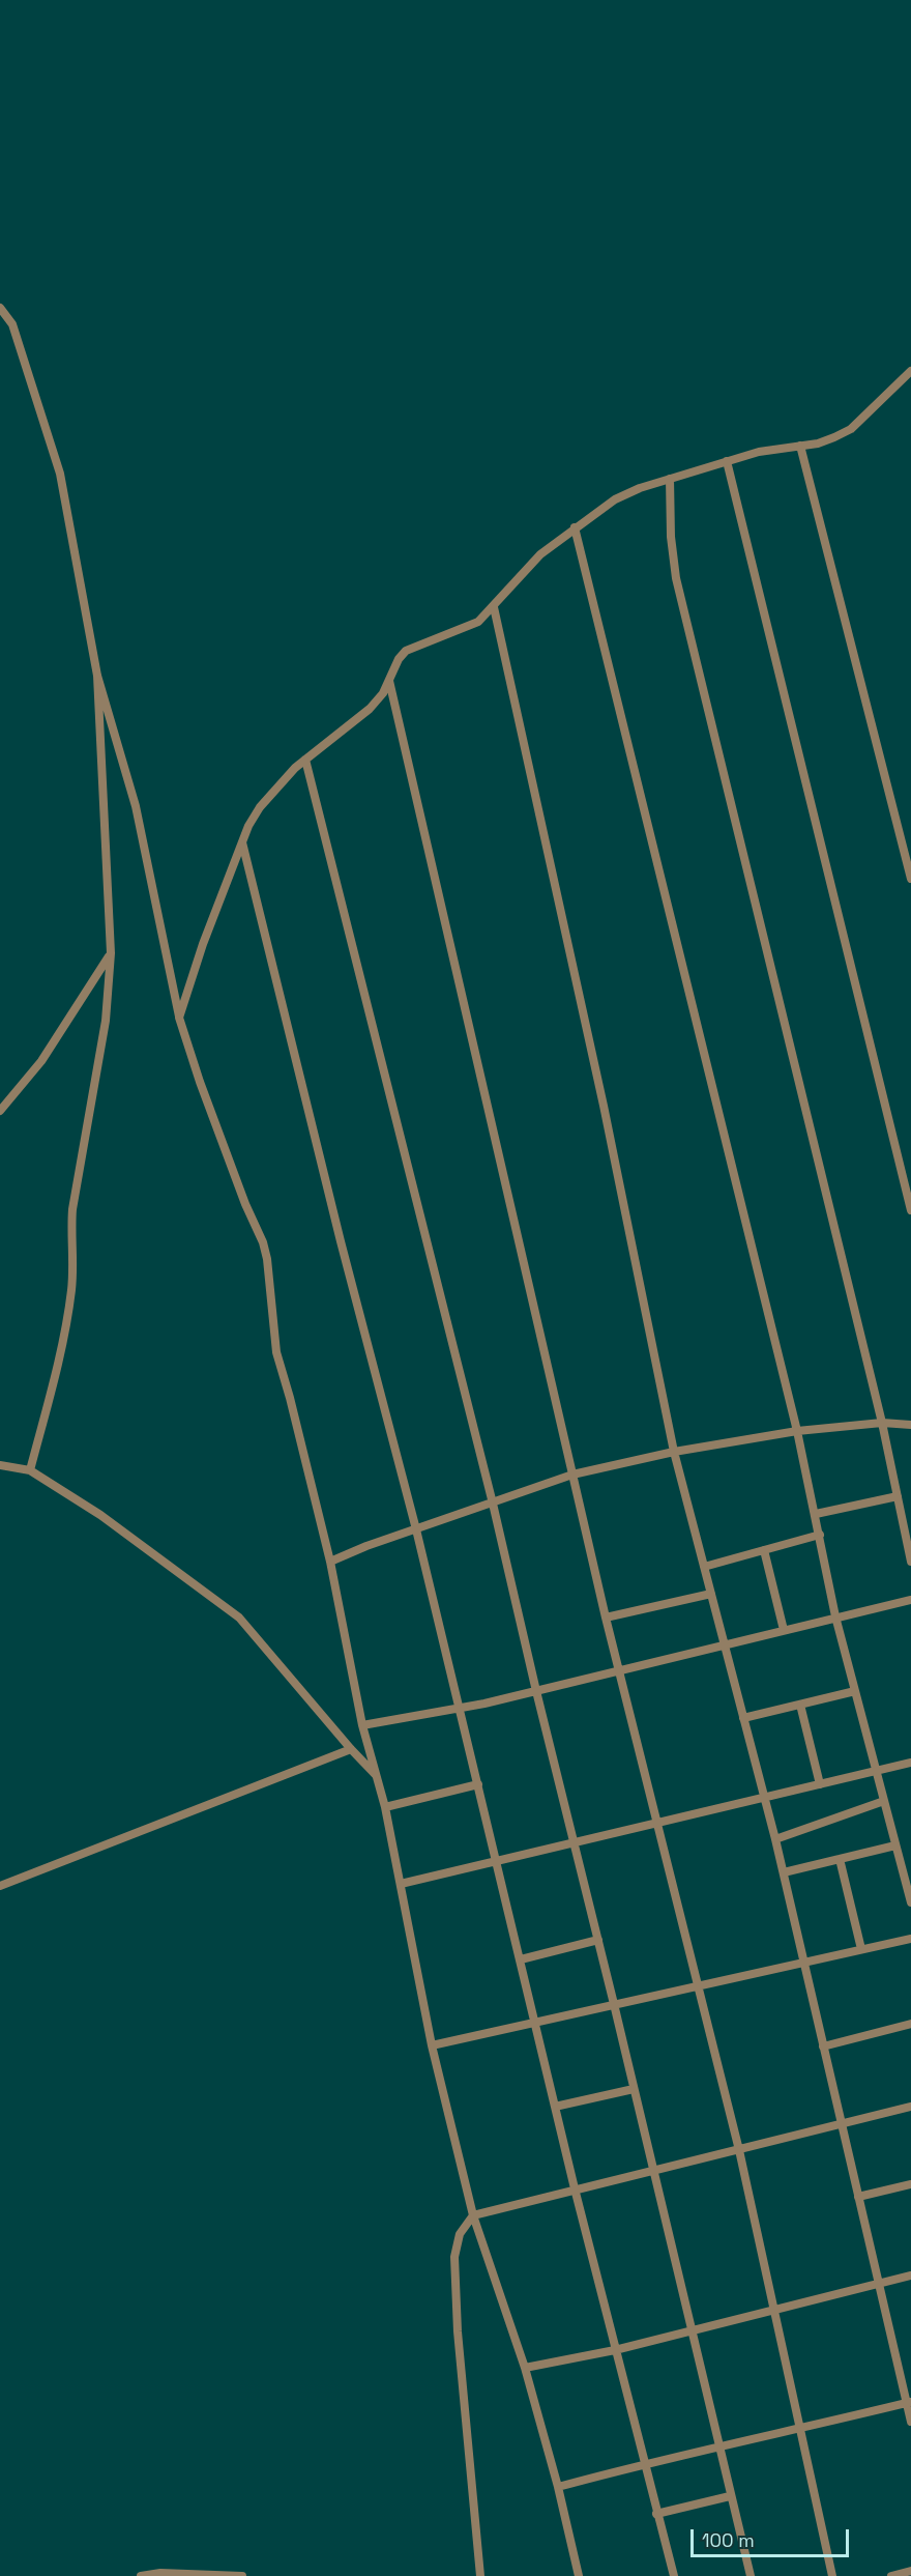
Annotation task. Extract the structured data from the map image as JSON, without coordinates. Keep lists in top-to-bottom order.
{
  "scale_bar": "100 m"
}
